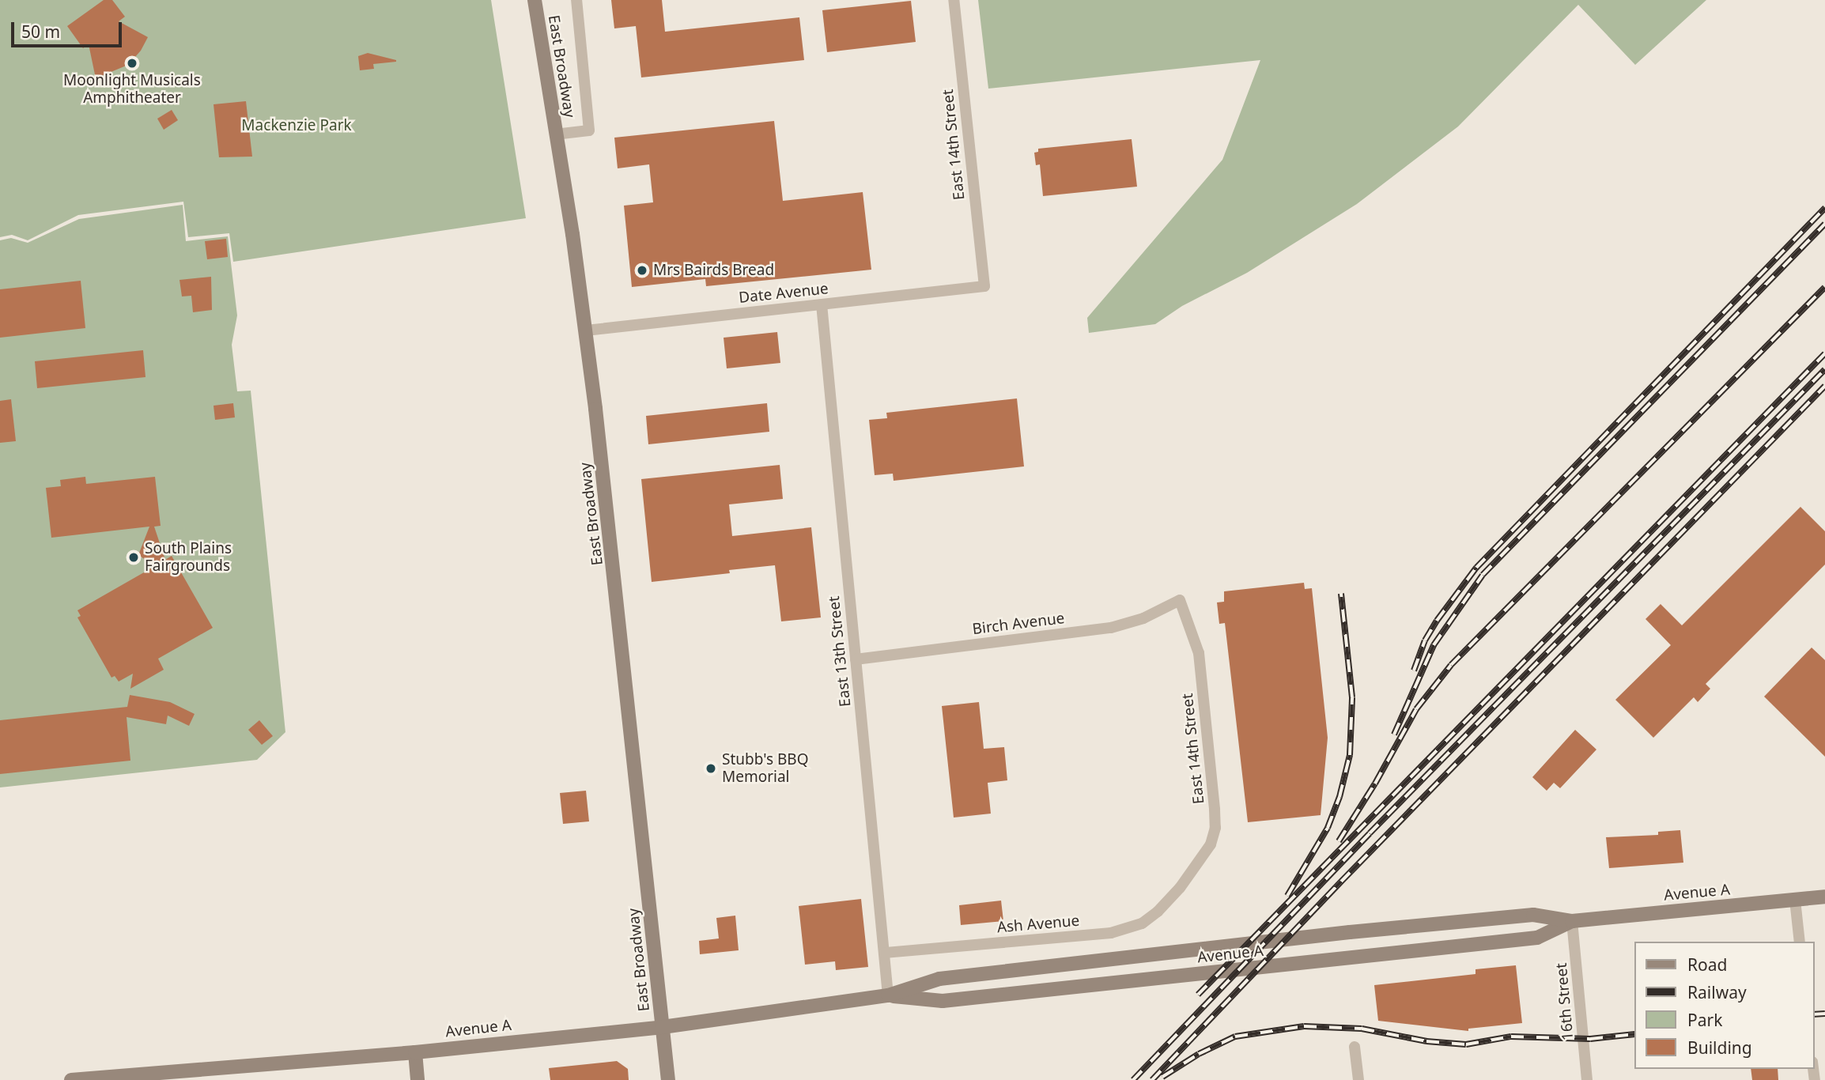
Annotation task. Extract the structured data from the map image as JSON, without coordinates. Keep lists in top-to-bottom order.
{
  "streets": {
    "main road": ["East Broadway", "Avenue A"],
    "street": [
      "East 14th Street",
      "Date Avenue",
      "Birch Avenue",
      "East 13th Street",
      "Ash Avenue",
      "16th Street"
    ]
  },
  "crossings": [
    ["East Broadway", "Date Avenue"],
    ["East Broadway", "Avenue A"],
    ["East 14th Street", "Date Avenue"],
    ["East 14th Street", "Birch Avenue"],
    ["East 14th Street", "Ash Avenue"],
    ["Date Avenue", "East 13th Street"],
    ["Birch Avenue", "East 13th Street"],
    ["East 13th Street", "Avenue A"],
    ["East 13th Street", "Ash Avenue"],
    ["Avenue A", "16th Street"]
  ],
  "parks": ["Mackenzie Park"],
  "places": [
    "Moonlight Musicals Amphitheater",
    "Mrs Bairds Bread",
    "South Plains Fairgrounds",
    "Stubb's BBQ Memorial"
  ],
  "legend": [
    "Road",
    "Railway",
    "Park",
    "Building"
  ],
  "scale_bar": "50 m"
}
